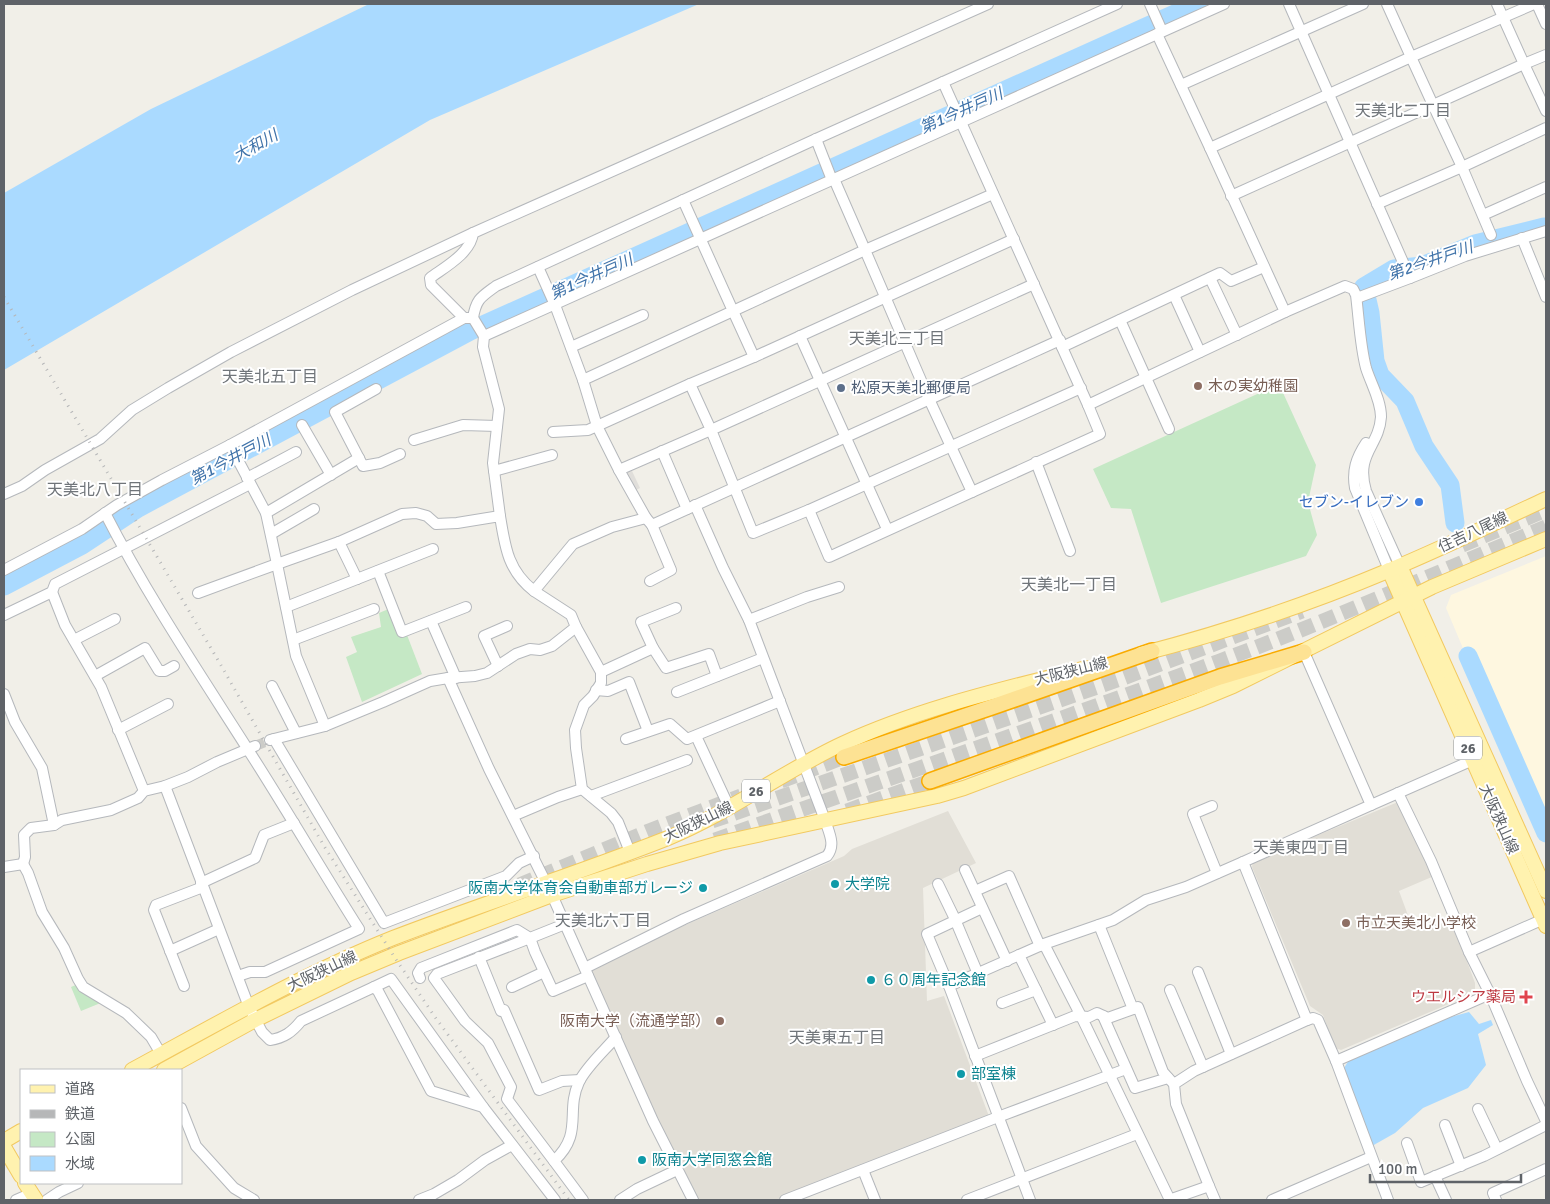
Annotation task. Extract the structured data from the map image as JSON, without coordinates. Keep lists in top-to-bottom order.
{
  "streets": {
    "main road": ["住吉八尾線", "大阪狭山線", "26"]
  },
  "crossings": [
    ["住吉八尾線", "大阪狭山線"]
  ],
  "districts": [
    "天美北二丁目",
    "天美北三丁目",
    "天美北五丁目",
    "天美北八丁目",
    "天美北一丁目",
    "天美東四丁目",
    "天美北六丁目",
    "天美東五丁目"
  ],
  "water": ["第1今井戸川", "大和川", "第2今井戸川"],
  "places": {
    "other": [
      "木の実幼稚園",
      "松原天美北郵便局",
      "セブン-イレブン",
      "大学院",
      "阪南大学体育会自動車部ガレージ",
      "市立天美北小学校",
      "６０周年記念館",
      "阪南大学（流通学部）",
      "部室棟",
      "阪南大学同窓会館"
    ],
    "health": ["ウエルシア薬局"]
  },
  "legend": [
    "道路",
    "鉄道",
    "公園",
    "水域"
  ],
  "scale_bar": "100 m"
}
